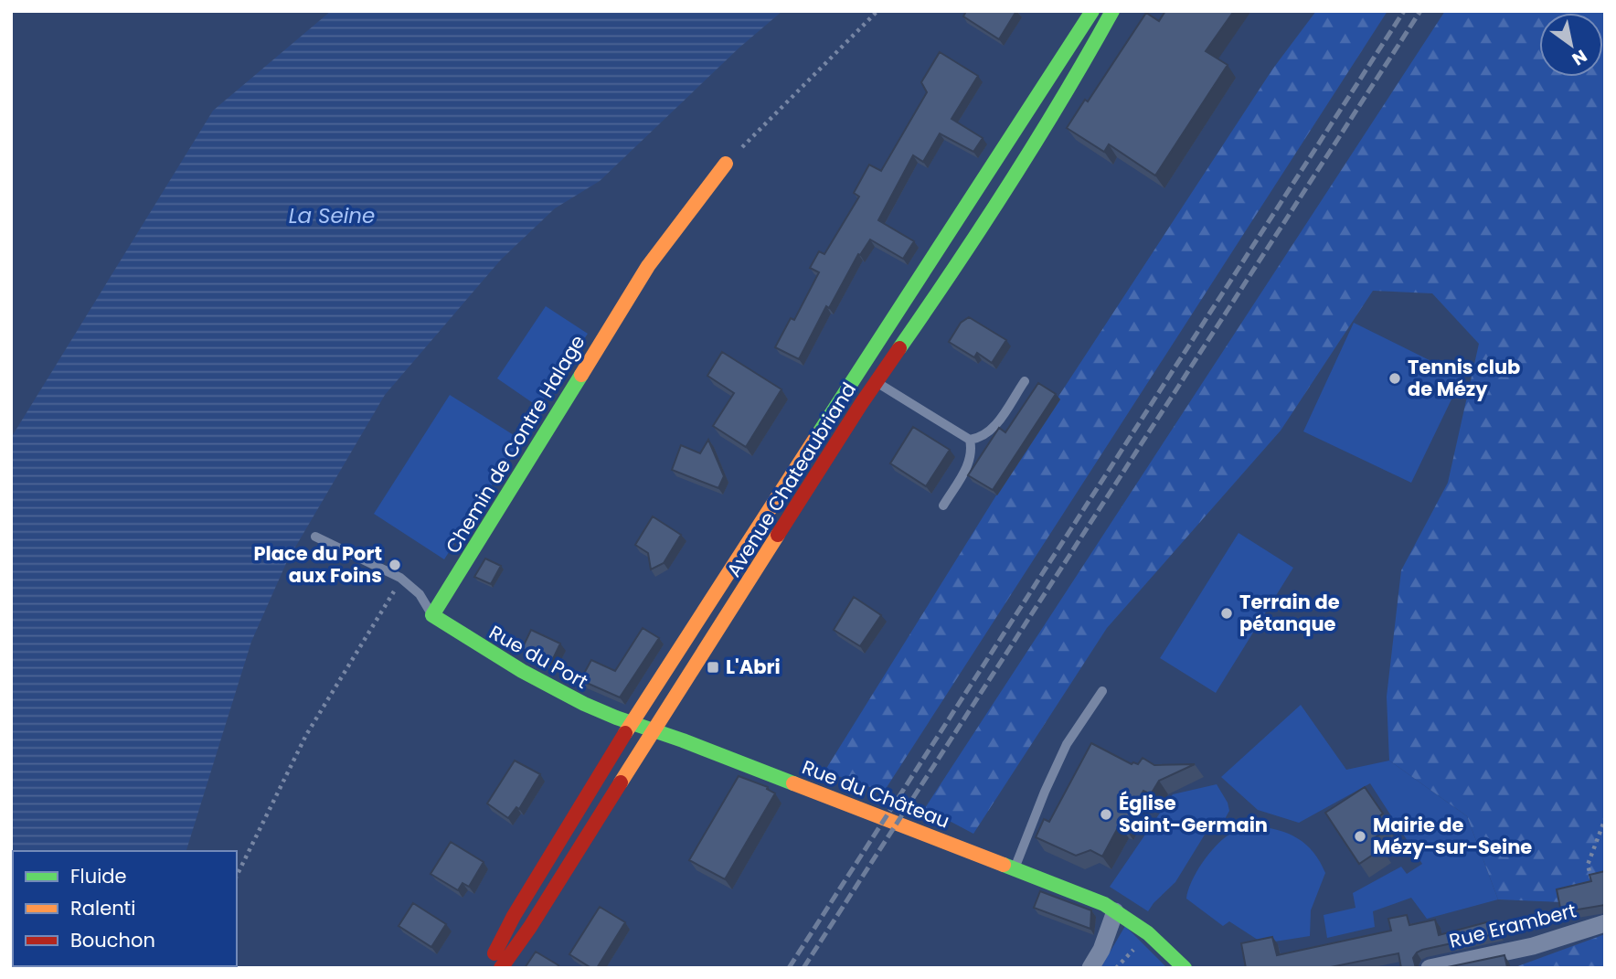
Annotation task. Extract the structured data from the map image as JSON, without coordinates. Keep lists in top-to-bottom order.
{
  "streets": {
    "main road": [
      "Chemin de Contre Halage",
      "Avenue Chateaubriand",
      "Rue du Port",
      "Rue du Château"
    ],
    "street": ["Rue Erambert"]
  },
  "crossings": [
    ["Chemin de Contre Halage", "Rue du Port"],
    ["Avenue Chateaubriand", "Rue du Port"],
    ["Avenue Chateaubriand", "Rue du Château"],
    ["Rue du Port", "Rue du Château"]
  ],
  "water": ["La Seine"],
  "places": {
    "other": [
      "Tennis club de Mézy",
      "Place du Port aux Foins",
      "Terrain de pétanque",
      "Église Saint-Germain",
      "Mairie de Mézy-sur-Seine"
    ],
    "transit": ["L'Abri"]
  },
  "legend": ["Fluide", "Ralenti", "Bouchon"],
  "north": "bottom right"
}
